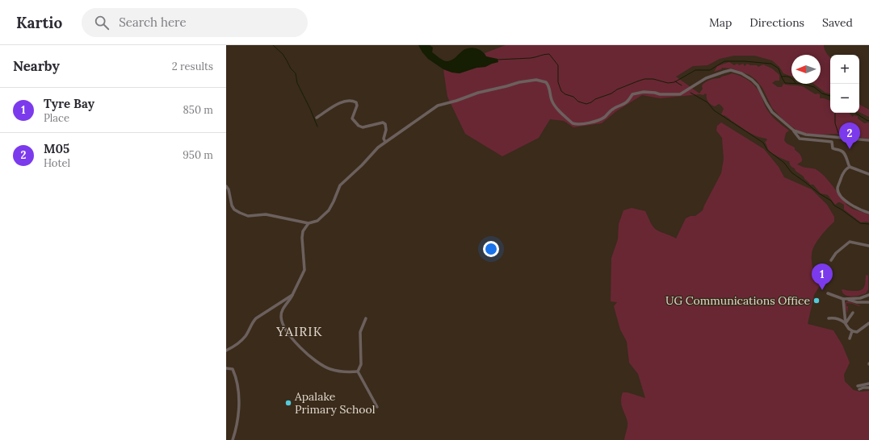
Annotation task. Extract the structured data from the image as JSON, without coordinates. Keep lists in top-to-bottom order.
{
  "districts": ["YAIRIK"],
  "places": ["UG Communications Office", "Apalake Primary School"],
  "north": "left",
  "page": {
    "header": "Kartio",
    "search": "Search here",
    "nav": ["Map", "Directions", "Saved"],
    "heading": ["Nearby", "2 results"],
    "map_buttons": ["+", "−"],
    "list": [
      {
        "mark": "1",
        "name": "Tyre Bay",
        "note": "Place",
        "value": "850 m"
      },
      {
        "mark": "2",
        "name": "M05",
        "note": "Hotel",
        "value": "950 m"
      }
    ],
    "pins": ["2", "1"]
  }
}
